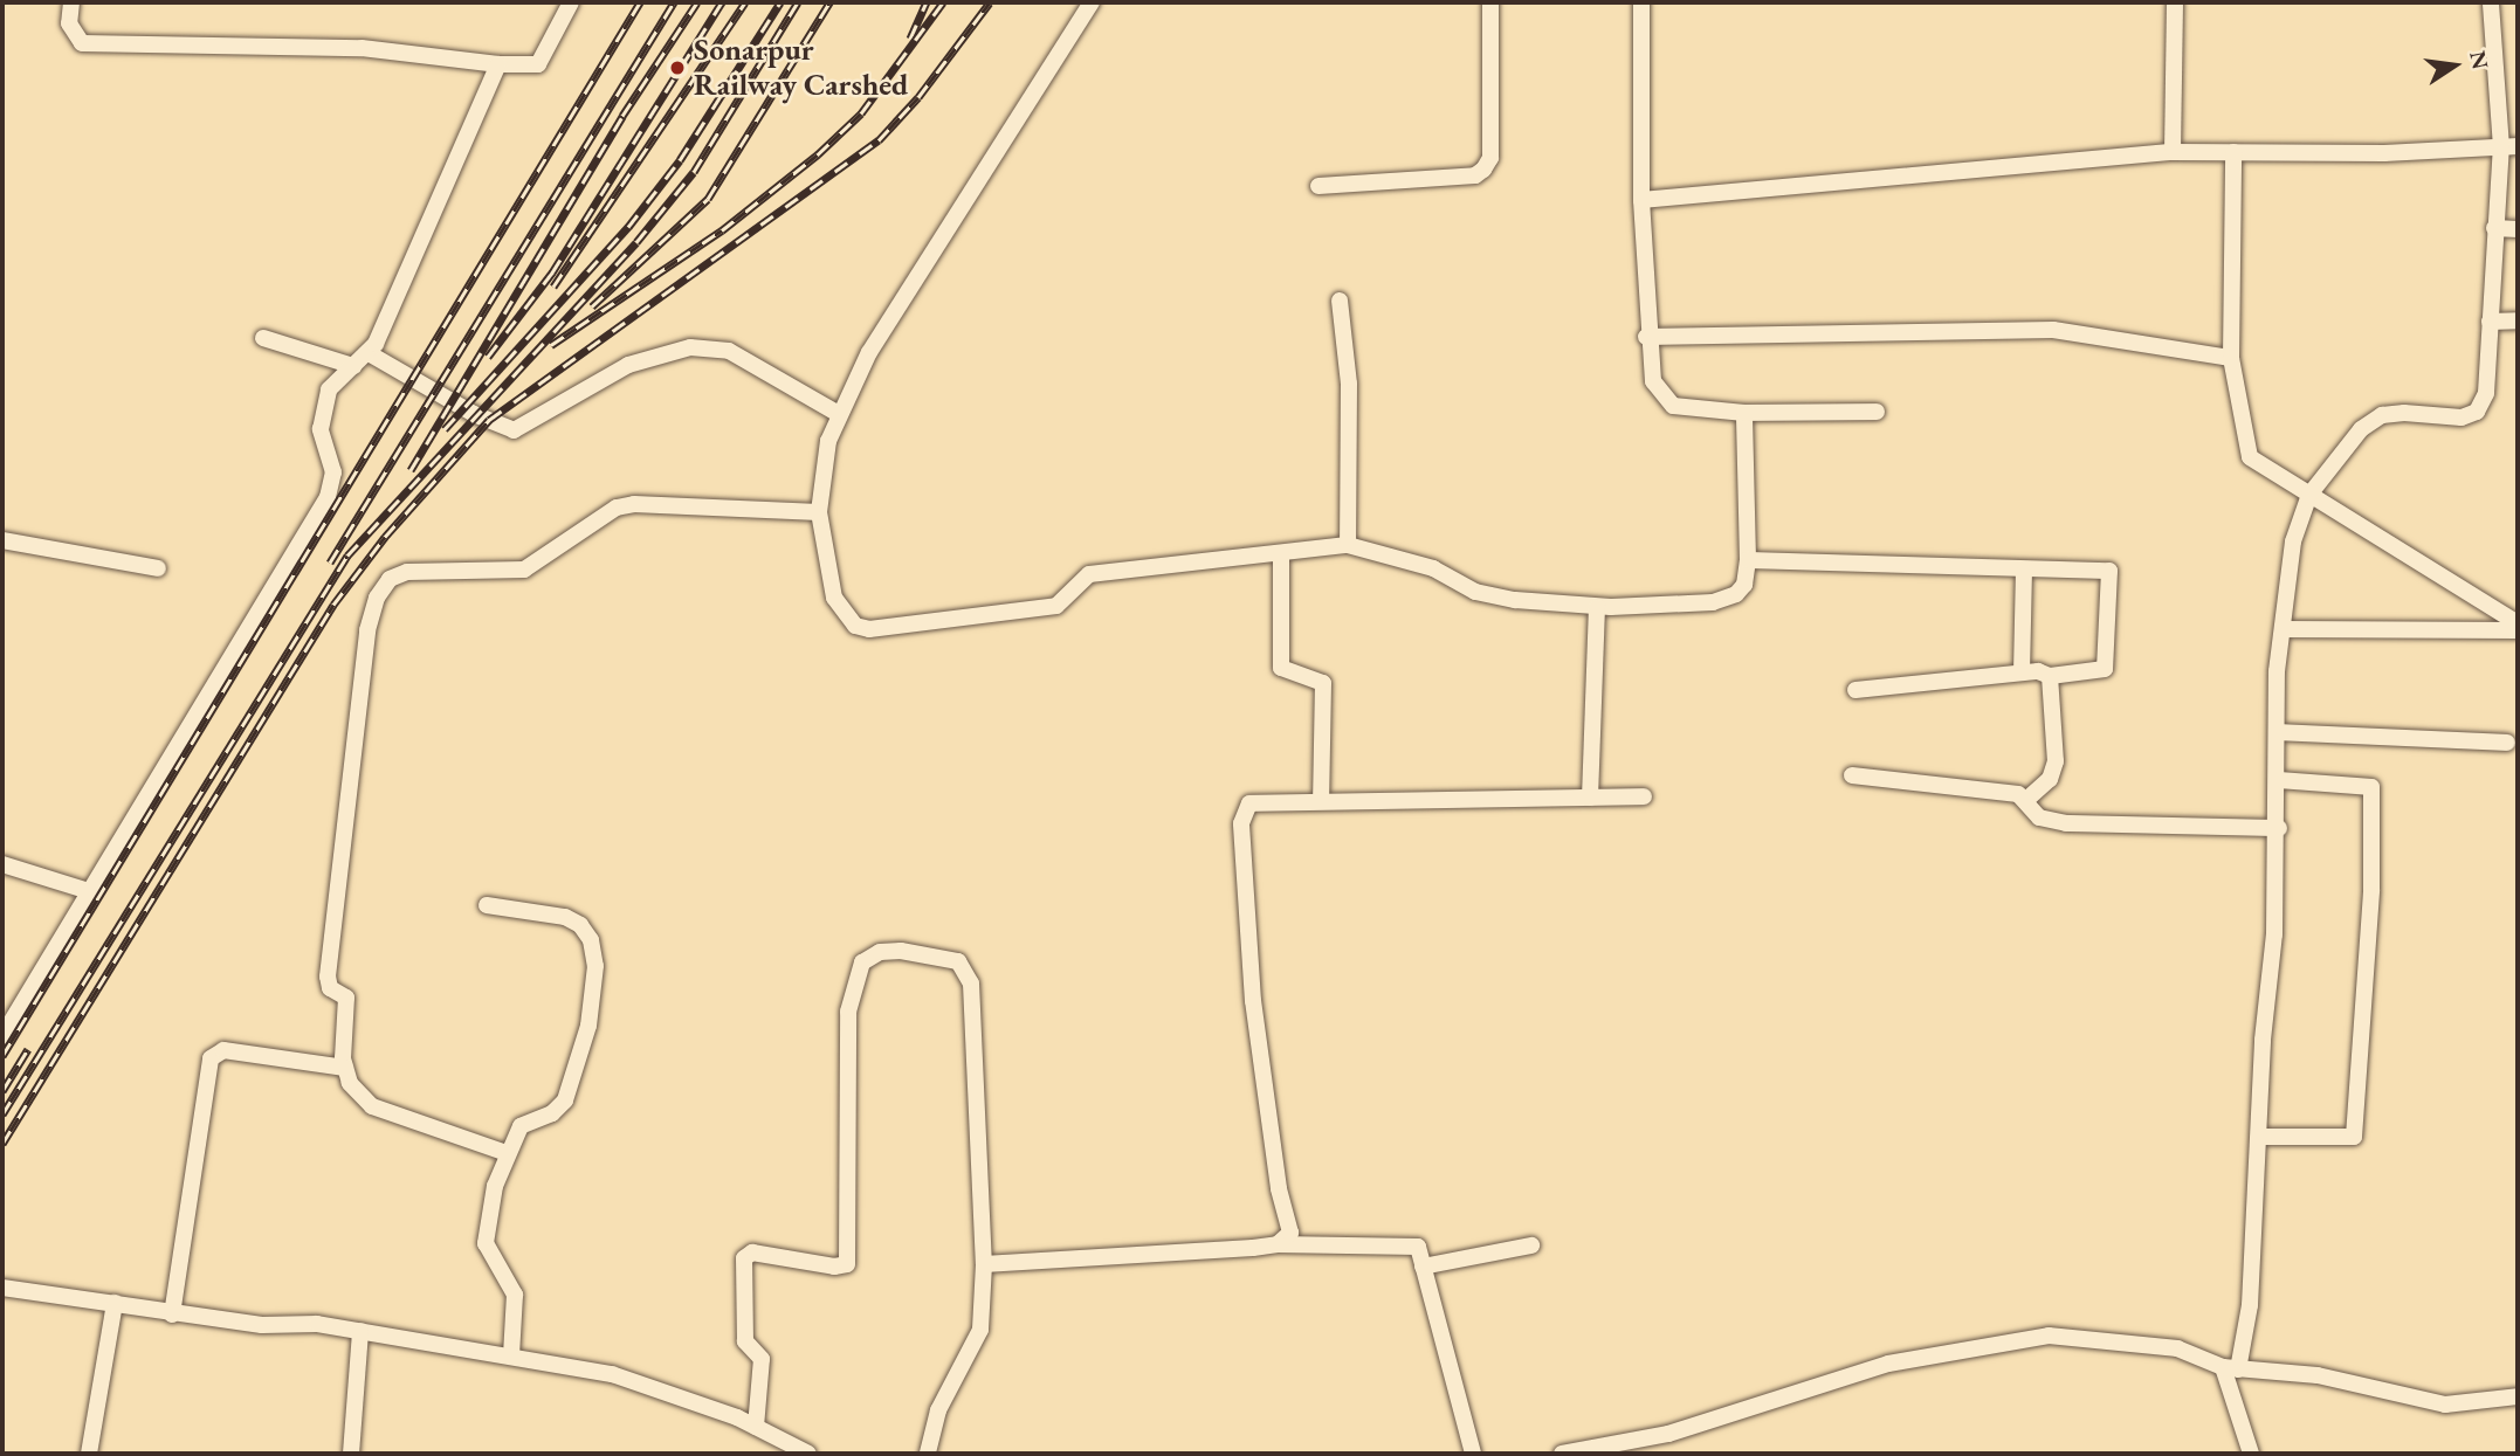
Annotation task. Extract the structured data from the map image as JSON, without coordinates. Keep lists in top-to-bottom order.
{
  "places": ["Sonarpur Railway Carshed"],
  "north": "right"
}
